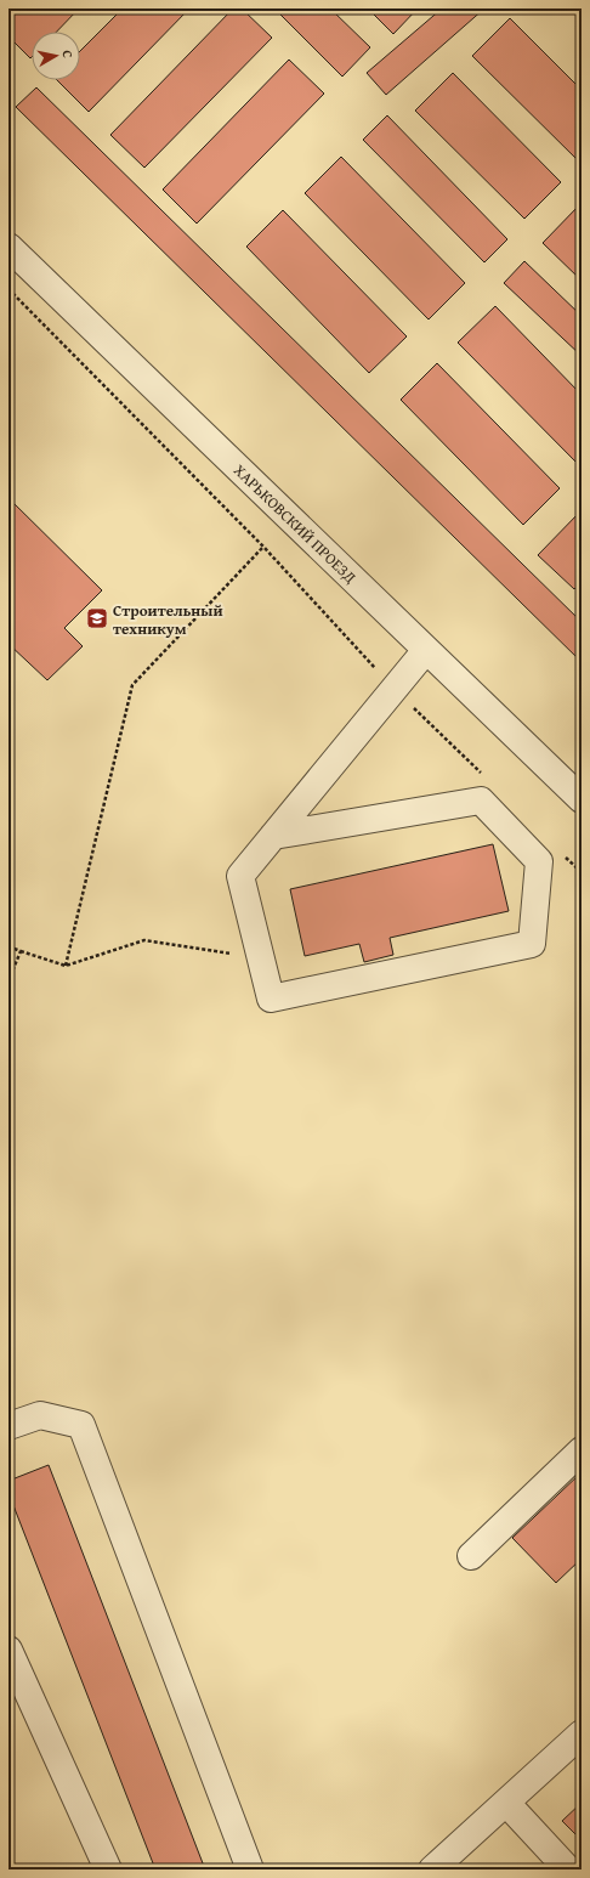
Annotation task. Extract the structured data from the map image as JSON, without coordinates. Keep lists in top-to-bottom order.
{
  "streets": {
    "street": ["ХАРЬКОВСКИЙ ПРОЕЗД"]
  },
  "places": {
    "school or university": ["Строительный техникум"]
  },
  "north": "right"
}
